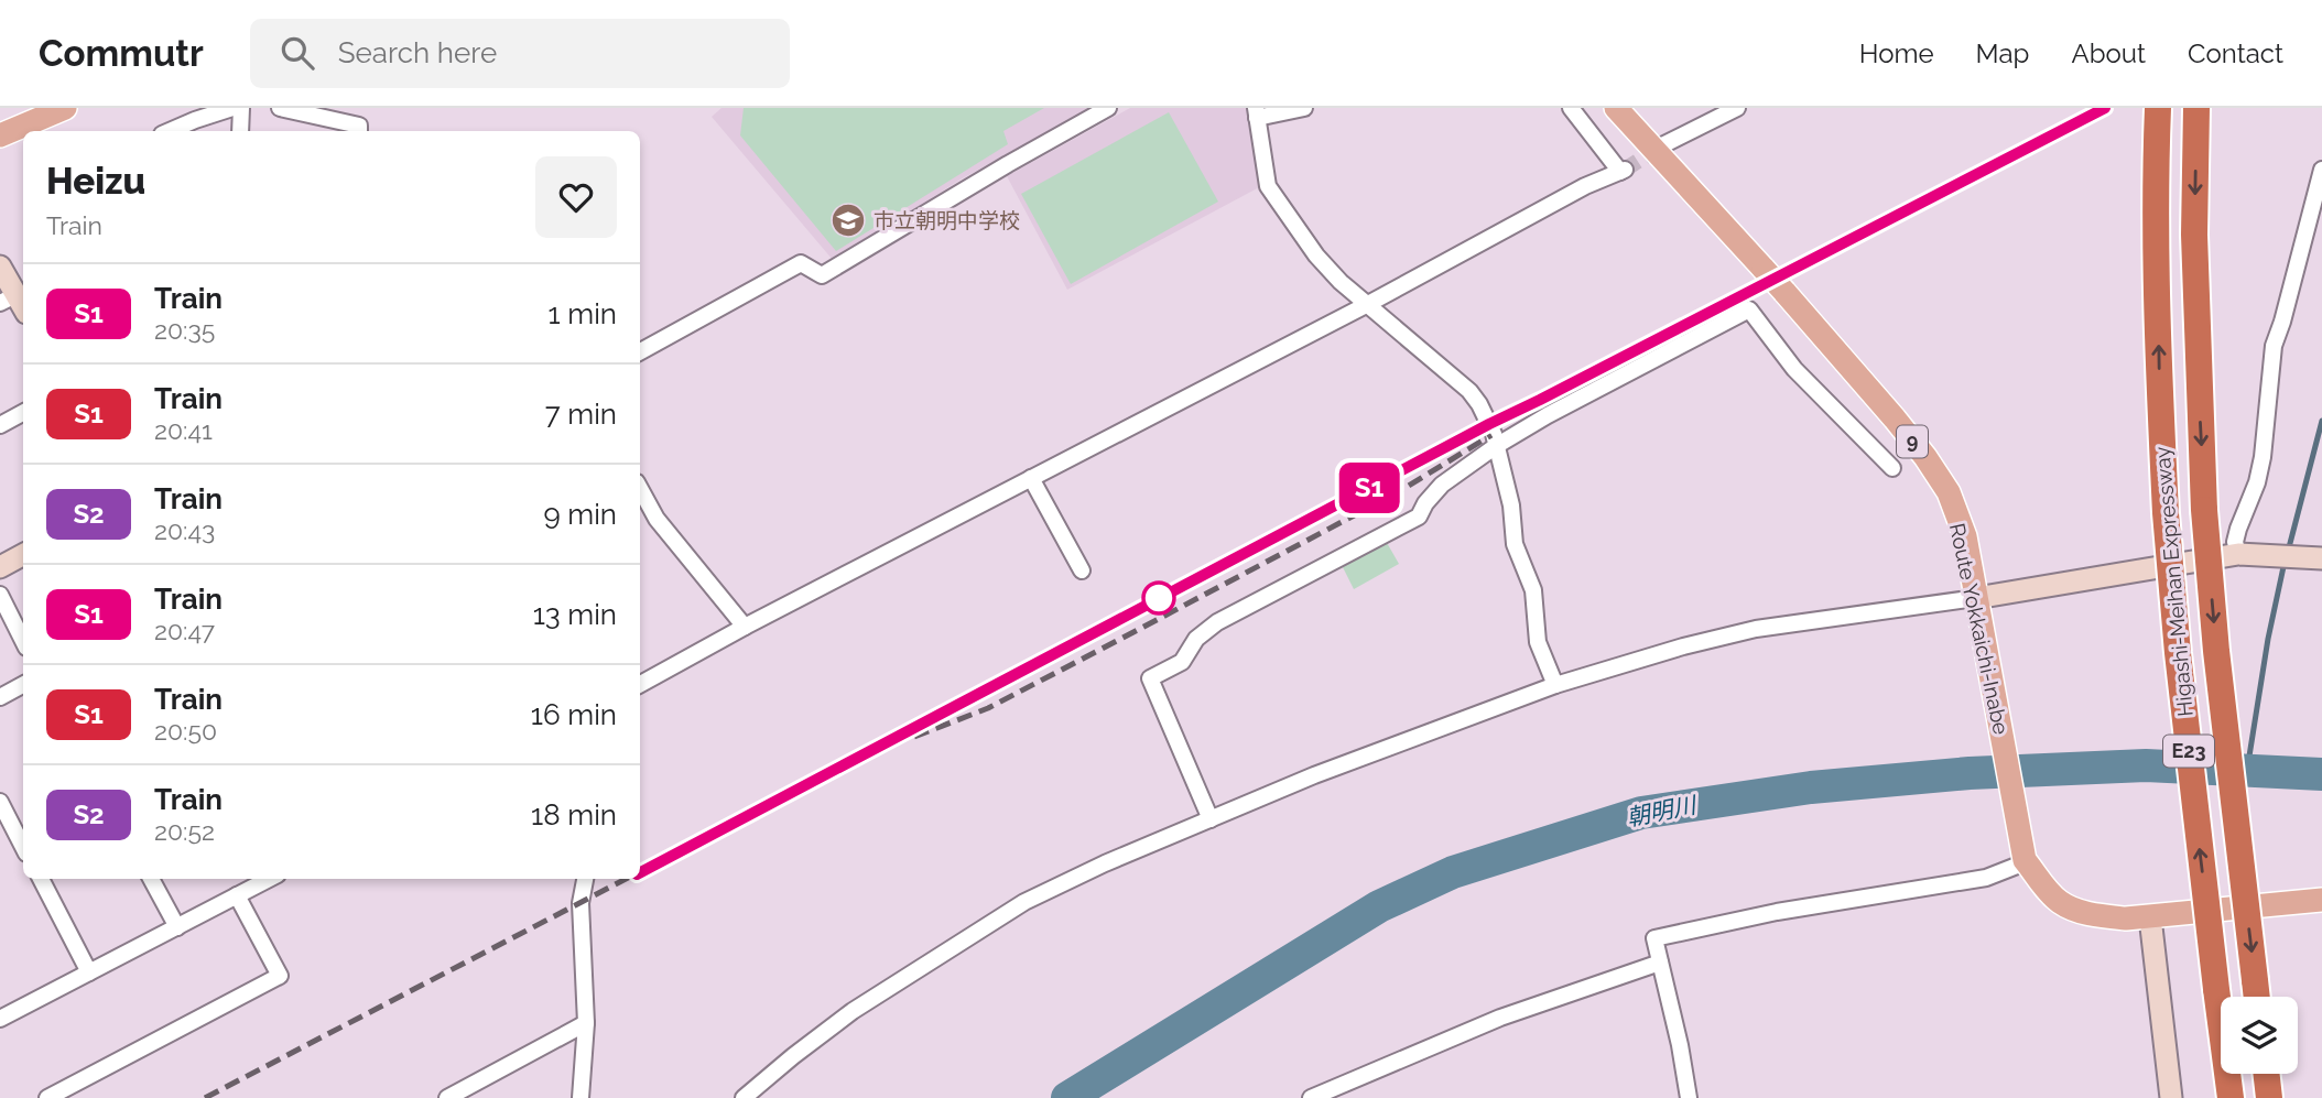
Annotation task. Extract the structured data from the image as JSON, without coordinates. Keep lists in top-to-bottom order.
{
  "streets": {
    "highway": ["Higashi-Meihan Expressway", "E23"],
    "main road": ["9", "Route Yokkaichi-Inabe"]
  },
  "water": ["朝明川"],
  "places": {
    "school or university": ["市立朝明中学校"]
  },
  "page": {
    "header": "Commutr",
    "search": "Search here",
    "nav": [
      "Home",
      "Map",
      "About",
      "Contact"
    ],
    "on_map": "S1",
    "heading": ["Heizu", "Train"],
    "list": [
      {
        "mark": "S1",
        "name": "Train",
        "note": "20:35",
        "value": "1 min"
      },
      {
        "mark": "S1",
        "name": "Train",
        "note": "20:41",
        "value": "7 min"
      },
      {
        "mark": "S2",
        "name": "Train",
        "note": "20:43",
        "value": "9 min"
      },
      {
        "mark": "S1",
        "name": "Train",
        "note": "20:47",
        "value": "13 min"
      },
      {
        "mark": "S1",
        "name": "Train",
        "note": "20:50",
        "value": "16 min"
      },
      {
        "mark": "S2",
        "name": "Train",
        "note": "20:52",
        "value": "18 min"
      }
    ]
  }
}
